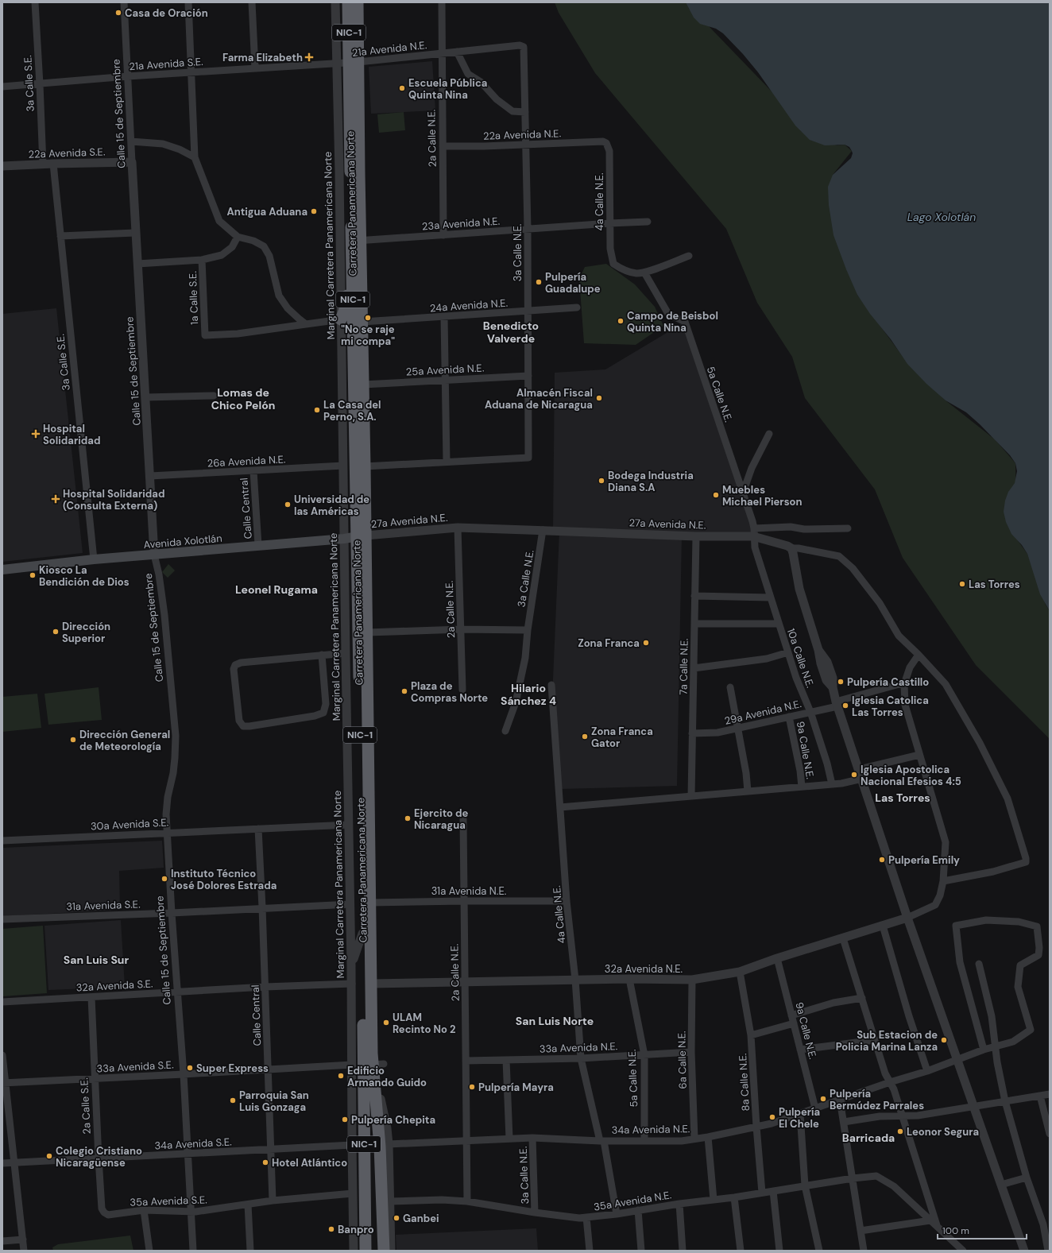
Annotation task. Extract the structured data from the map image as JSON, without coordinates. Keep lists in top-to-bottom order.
{
  "streets": {
    "highway": ["NIC-1", "Carretera Panamericana Norte"],
    "main road": ["Avenida Xolotlán"],
    "street": [
      "21a Avenida N.E.",
      "21a Avenida S.E.",
      "3a Calle S.E.",
      "Calle 15 de Septiembre",
      "22a Avenida N.E.",
      "2a Calle N.E.",
      "22a Avenida S.E.",
      "4a Calle N.E.",
      "23a Avenida N.E.",
      "Marginal Carretera Panamericana Norte",
      "3a Calle N.E.",
      "1a Calle S.E.",
      "24a Avenida N.E.",
      "25a Avenida N.E.",
      "5a Calle N.E.",
      "26a Avenida N.E.",
      "Calle Central",
      "27a Avenida N.E.",
      "10a Calle N.E.",
      "7a Calle N.E.",
      "29a Avenida N.E.",
      "9a Calle N.E.",
      "30a Avenida S.E.",
      "31a Avenida N.E.",
      "31a Avenida S.E.",
      "32a Avenida N.E.",
      "32a Avenida S.E.",
      "33a Avenida N.E.",
      "6a Calle N.E.",
      "33a Avenida S.E.",
      "8a Calle N.E.",
      "2a Calle S.E.",
      "34a Avenida N.E.",
      "34a Avenida S.E.",
      "35a Avenida S.E.",
      "35a Avenida N.E."
    ]
  },
  "crossings": [
    ["NIC-1", "Carretera Panamericana Norte"],
    ["NIC-1", "34a Avenida N.E."],
    ["21a Avenida N.E.", "21a Avenida S.E."],
    ["21a Avenida N.E.", "2a Calle N.E."],
    ["21a Avenida N.E.", "Carretera Panamericana Norte"],
    ["21a Avenida N.E.", "Marginal Carretera Panamericana Norte"],
    ["21a Avenida N.E.", "3a Calle N.E."],
    ["21a Avenida S.E.", "3a Calle S.E."],
    ["21a Avenida S.E.", "Calle 15 de Septiembre"],
    ["3a Calle S.E.", "22a Avenida S.E."],
    ["3a Calle S.E.", "Avenida Xolotlán"],
    ["Calle 15 de Septiembre", "22a Avenida S.E."],
    ["Calle 15 de Septiembre", "26a Avenida N.E."],
    ["Calle 15 de Septiembre", "Avenida Xolotlán"],
    ["Calle 15 de Septiembre", "30a Avenida S.E."],
    ["Calle 15 de Septiembre", "31a Avenida S.E."],
    ["Calle 15 de Septiembre", "32a Avenida S.E."],
    ["Calle 15 de Septiembre", "33a Avenida S.E."],
    ["Calle 15 de Septiembre", "34a Avenida S.E."],
    ["Calle 15 de Septiembre", "35a Avenida S.E."],
    ["22a Avenida N.E.", "2a Calle N.E."],
    ["22a Avenida N.E.", "4a Calle N.E."],
    ["22a Avenida N.E.", "3a Calle N.E."],
    ["2a Calle N.E.", "23a Avenida N.E."],
    ["2a Calle N.E.", "27a Avenida N.E."],
    ["2a Calle N.E.", "31a Avenida N.E."],
    ["2a Calle N.E.", "32a Avenida N.E."],
    ["2a Calle N.E.", "33a Avenida N.E."],
    ["2a Calle N.E.", "34a Avenida N.E."],
    ["2a Calle N.E.", "35a Avenida N.E."],
    ["4a Calle N.E.", "23a Avenida N.E."],
    ["4a Calle N.E.", "5a Calle N.E."],
    ["4a Calle N.E.", "31a Avenida N.E."],
    ["4a Calle N.E.", "32a Avenida N.E."],
    ["4a Calle N.E.", "33a Avenida N.E."],
    ["4a Calle N.E.", "34a Avenida N.E."],
    ["4a Calle N.E.", "35a Avenida N.E."],
    ["Carretera Panamericana Norte", "23a Avenida N.E."],
    ["Carretera Panamericana Norte", "Marginal Carretera Panamericana Norte"],
    ["Carretera Panamericana Norte", "24a Avenida N.E."],
    ["Carretera Panamericana Norte", "25a Avenida N.E."],
    ["Carretera Panamericana Norte", "27a Avenida N.E."],
    ["Carretera Panamericana Norte", "Avenida Xolotlán"],
    ["Carretera Panamericana Norte", "31a Avenida N.E."],
    ["Carretera Panamericana Norte", "32a Avenida N.E."],
    ["23a Avenida N.E.", "3a Calle N.E."],
    ["Marginal Carretera Panamericana Norte", "26a Avenida N.E."],
    ["Marginal Carretera Panamericana Norte", "27a Avenida N.E."],
    ["Marginal Carretera Panamericana Norte", "Avenida Xolotlán"],
    ["Marginal Carretera Panamericana Norte", "30a Avenida S.E."],
    ["3a Calle N.E.", "24a Avenida N.E."],
    ["3a Calle N.E.", "25a Avenida N.E."],
    ["3a Calle N.E.", "27a Avenida N.E."],
    ["3a Calle N.E.", "34a Avenida N.E."],
    ["3a Calle N.E.", "35a Avenida N.E."],
    ["5a Calle N.E.", "27a Avenida N.E."],
    ["5a Calle N.E.", "10a Calle N.E."],
    ["5a Calle N.E.", "32a Avenida N.E."],
    ["5a Calle N.E.", "33a Avenida N.E."],
    ["5a Calle N.E.", "34a Avenida N.E."],
    ["26a Avenida N.E.", "Calle Central"],
    ["Calle Central", "Avenida Xolotlán"],
    ["Calle Central", "30a Avenida S.E."],
    ["Calle Central", "31a Avenida S.E."],
    ["Calle Central", "32a Avenida S.E."],
    ["Calle Central", "33a Avenida S.E."],
    ["Calle Central", "34a Avenida S.E."],
    ["Calle Central", "35a Avenida S.E."],
    ["27a Avenida N.E.", "Avenida Xolotlán"],
    ["27a Avenida N.E.", "10a Calle N.E."],
    ["27a Avenida N.E.", "7a Calle N.E."],
    ["10a Calle N.E.", "29a Avenida N.E."],
    ["7a Calle N.E.", "29a Avenida N.E."],
    ["29a Avenida N.E.", "9a Calle N.E."],
    ["9a Calle N.E.", "32a Avenida N.E."],
    ["9a Calle N.E.", "34a Avenida N.E."],
    ["32a Avenida N.E.", "6a Calle N.E."],
    ["32a Avenida N.E.", "8a Calle N.E."],
    ["32a Avenida S.E.", "2a Calle S.E."],
    ["33a Avenida N.E.", "6a Calle N.E."],
    ["6a Calle N.E.", "34a Avenida N.E."],
    ["33a Avenida S.E.", "2a Calle S.E."],
    ["8a Calle N.E.", "34a Avenida N.E."],
    ["8a Calle N.E.", "35a Avenida N.E."],
    ["2a Calle S.E.", "34a Avenida S.E."],
    ["2a Calle S.E.", "35a Avenida S.E."]
  ],
  "districts": [
    "Benedicto Valverde",
    "Lomas de Chico Pelón",
    "Leonel Rugama",
    "Hilario Sánchez 4",
    "Las Torres",
    "San Luis Sur",
    "San Luis Norte",
    "Barricada"
  ],
  "water": ["Lago Xolotlán"],
  "places": {
    "other": [
      "Casa de Oración",
      "Escuela Pública Quinta Nina",
      "Antigua Aduana",
      "Pulpería Guadalupe",
      "\"No se raje mi compa\"",
      "Campo de Beisbol Quinta Nina",
      "Almacén Fiscal Aduana de Nicaragua",
      "La Casa del Perno, S.A.",
      "Bodega Industria Diana S.A",
      "Muebles Michael Pierson",
      "Universidad de las Américas",
      "Kiosco La Bendición de Dios",
      "Las Torres",
      "Dirección Superior",
      "Zona Franca",
      "Pulpería Castillo",
      "Plaza de Compras Norte",
      "Iglesia Catolica Las Torres",
      "Zona Franca Gator",
      "Dirección General de Meteorología",
      "Iglesia Apostolica Nacional Efesios 4:5",
      "Ejercito de Nicaragua",
      "Pulpería Emily",
      "Instituto Técnico José Dolores Estrada",
      "ULAM Recinto No 2",
      "Sub Estacion de Policia Marina Lanza",
      "Super Express",
      "Edificio Armando Guido",
      "Pulpería Mayra",
      "Pulpería Bermúdez Parrales",
      "Parroquia San Luis Gonzaga",
      "Pulpería El Chele",
      "Pulpería Chepita",
      "Leonor Segura",
      "Colegio Cristiano Nicaragüense",
      "Hotel Atlántico",
      "Ganbei",
      "Banpro"
    ],
    "health": ["Farma Elizabeth", "Hospital Solidaridad", "Hospital Solidaridad (Consulta Externa)"]
  },
  "scale_bar": "100 m"
}
